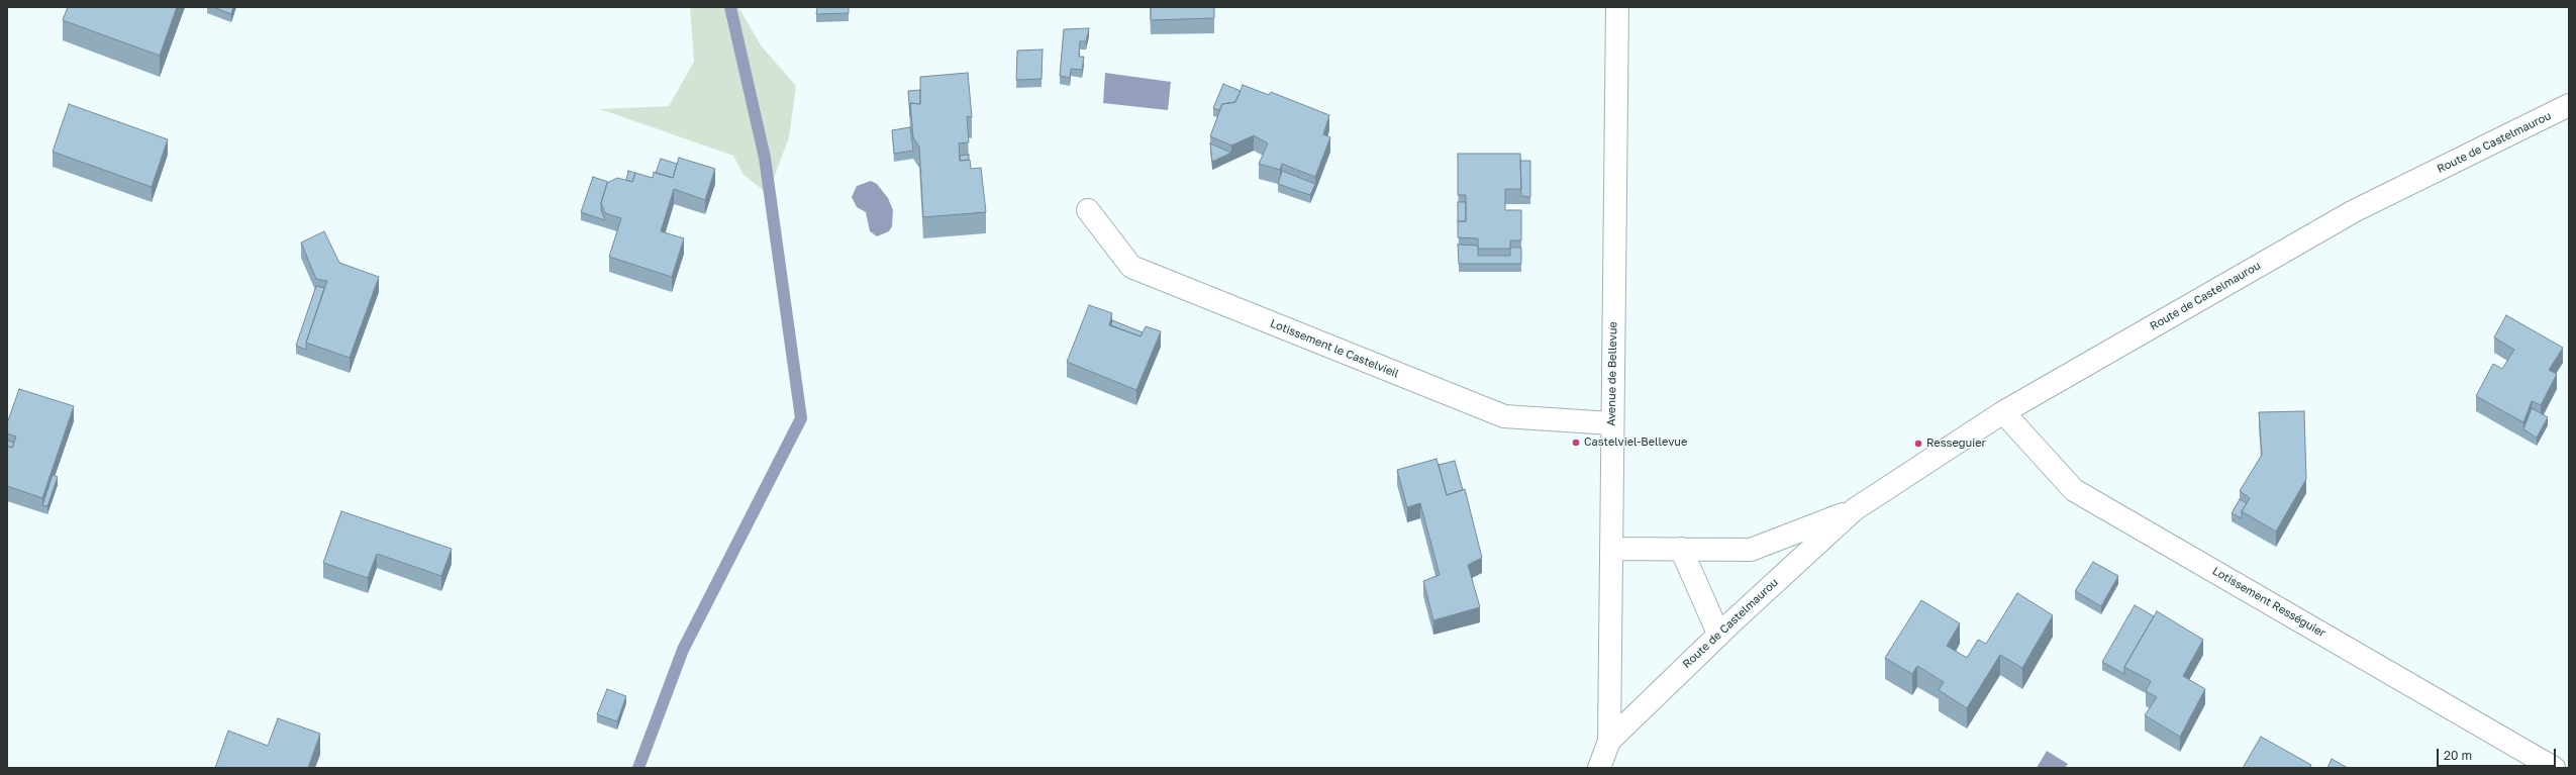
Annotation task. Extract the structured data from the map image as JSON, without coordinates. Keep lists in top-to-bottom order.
{
  "streets": {
    "street": [
      "Route de Castelmaurou",
      "Lotissement le Castelvieil",
      "Avenue de Bellevue",
      "Lotissement Rességuier"
    ]
  },
  "crossings": [
    ["Route de Castelmaurou", "Avenue de Bellevue"],
    ["Route de Castelmaurou", "Lotissement Rességuier"],
    ["Lotissement le Castelvieil", "Avenue de Bellevue"]
  ],
  "places": ["Castelviel-Bellevue", "Resseguier"],
  "scale_bar": "20 m"
}
